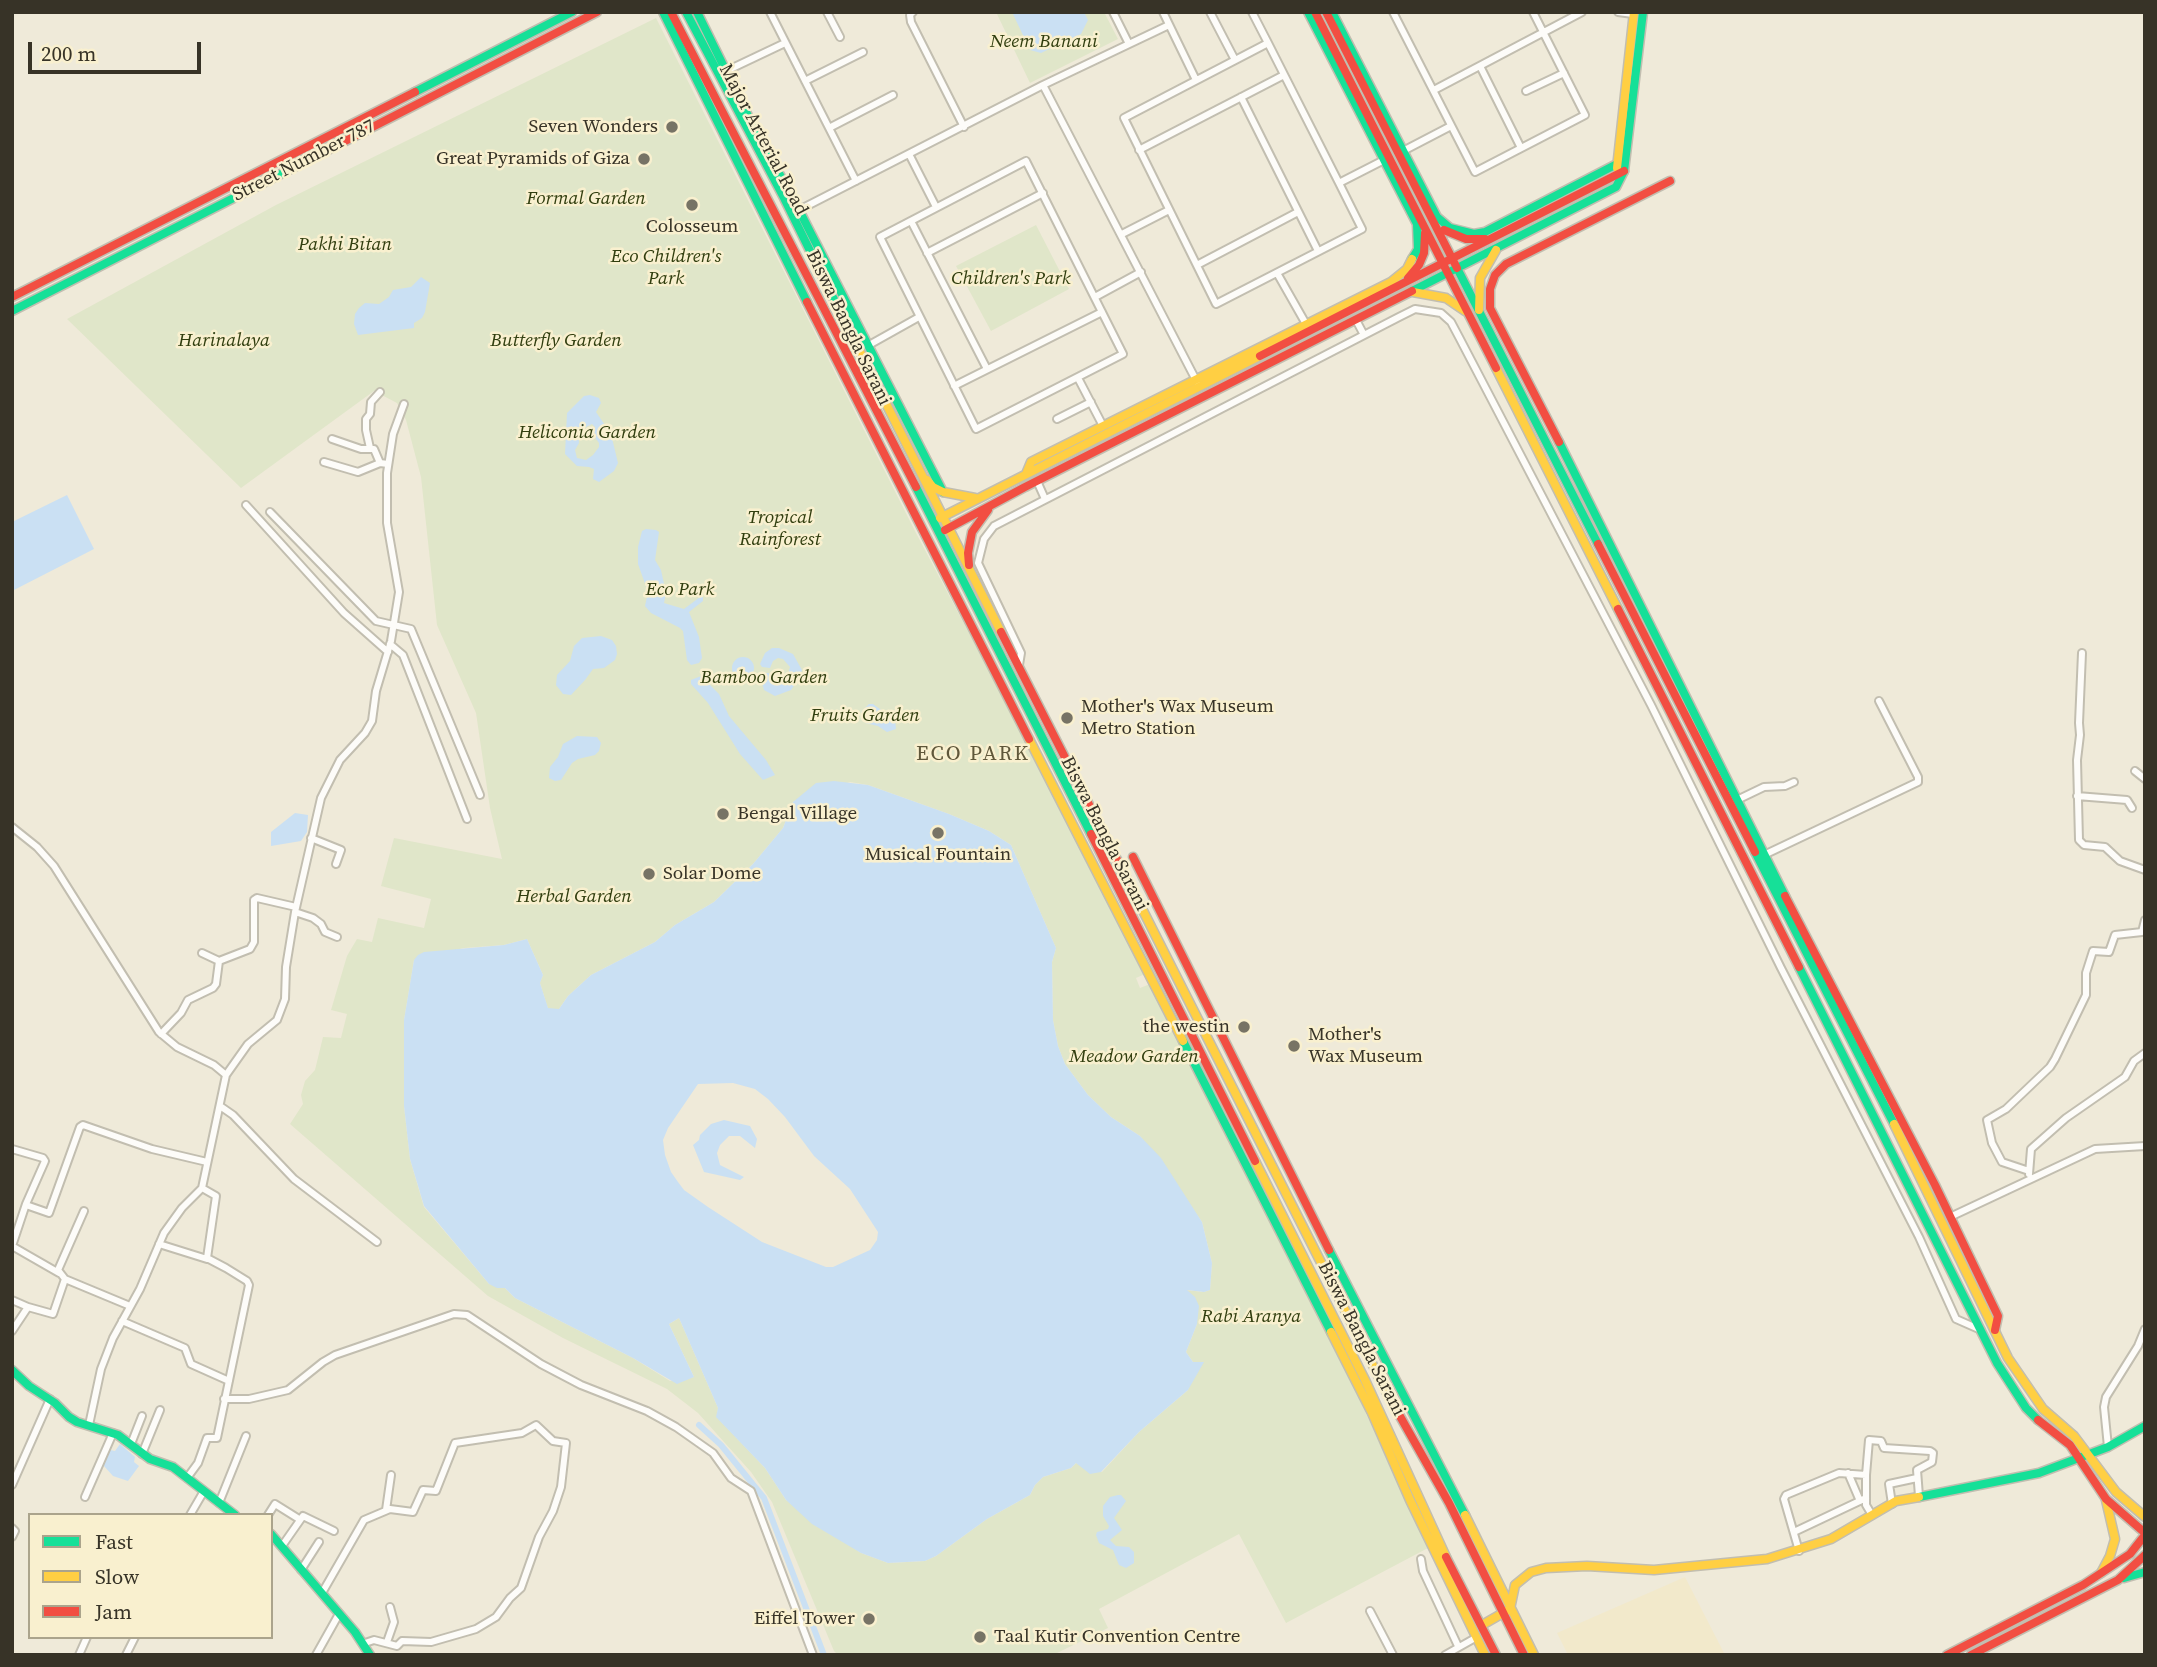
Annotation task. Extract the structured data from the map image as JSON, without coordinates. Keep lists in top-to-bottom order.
{
  "streets": {
    "main road": ["Major Arterial Road", "Street Number 787", "Biswa Bangla Sarani"]
  },
  "districts": ["ECO PARK"],
  "parks": [
    "Neem Banani",
    "Formal Garden",
    "Pakhi Bitan",
    "Eco Children's Park",
    "Children's Park",
    "Harinalaya",
    "Butterfly Garden",
    "Heliconia Garden",
    "Tropical Rainforest",
    "Eco Park",
    "Bamboo Garden",
    "Fruits Garden",
    "Herbal Garden",
    "Meadow Garden",
    "Rabi Aranya"
  ],
  "places": [
    "Seven Wonders",
    "Great Pyramids of Giza",
    "Colosseum",
    "Mother's Wax Museum Metro Station",
    "Bengal Village",
    "Musical Fountain",
    "Solar Dome",
    "the westin",
    "Mother's Wax Museum",
    "Eiffel Tower",
    "Taal Kutir Convention Centre"
  ],
  "legend": ["Fast", "Slow", "Jam"],
  "scale_bar": "200 m"
}
